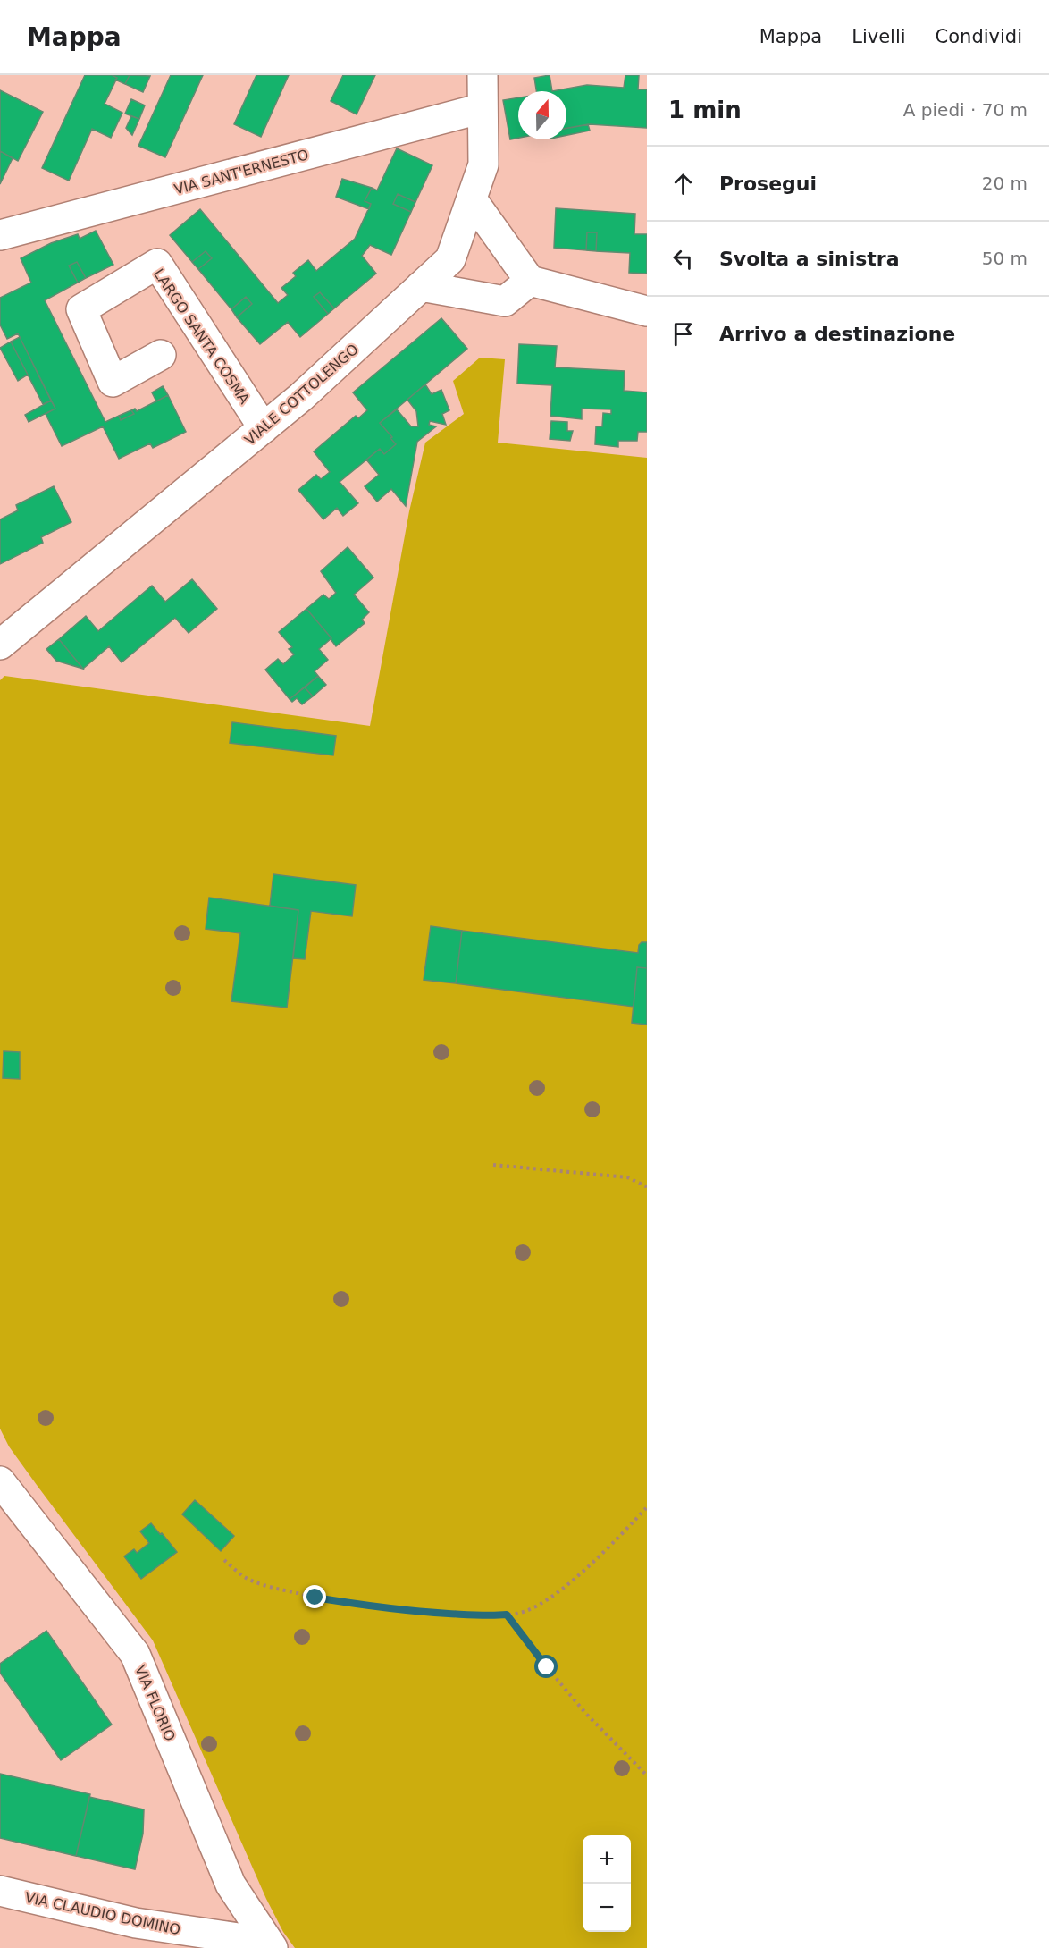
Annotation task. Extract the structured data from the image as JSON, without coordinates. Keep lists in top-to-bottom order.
{
  "streets": {
    "street": [
      "VIA SANT'ERNESTO",
      "LARGO SANTA COSMA",
      "VIALE COTTOLENGO",
      "VIA FLORIO",
      "VIA CLAUDIO DOMINO"
    ]
  },
  "crossings": [
    ["VIA SANT'ERNESTO", "VIALE COTTOLENGO"],
    ["LARGO SANTA COSMA", "VIALE COTTOLENGO"],
    ["VIA FLORIO", "VIA CLAUDIO DOMINO"]
  ],
  "north": "top",
  "page": {
    "header": "Mappa",
    "nav": ["Mappa", "Livelli", "Condividi"],
    "heading": ["1 min", "A piedi · 70 m"],
    "list": [
      ["Prosegui", "20 m"],
      ["Svolta a sinistra", "50 m"],
      "Arrivo a destinazione"
    ],
    "map_buttons": ["+", "−"]
  }
}
